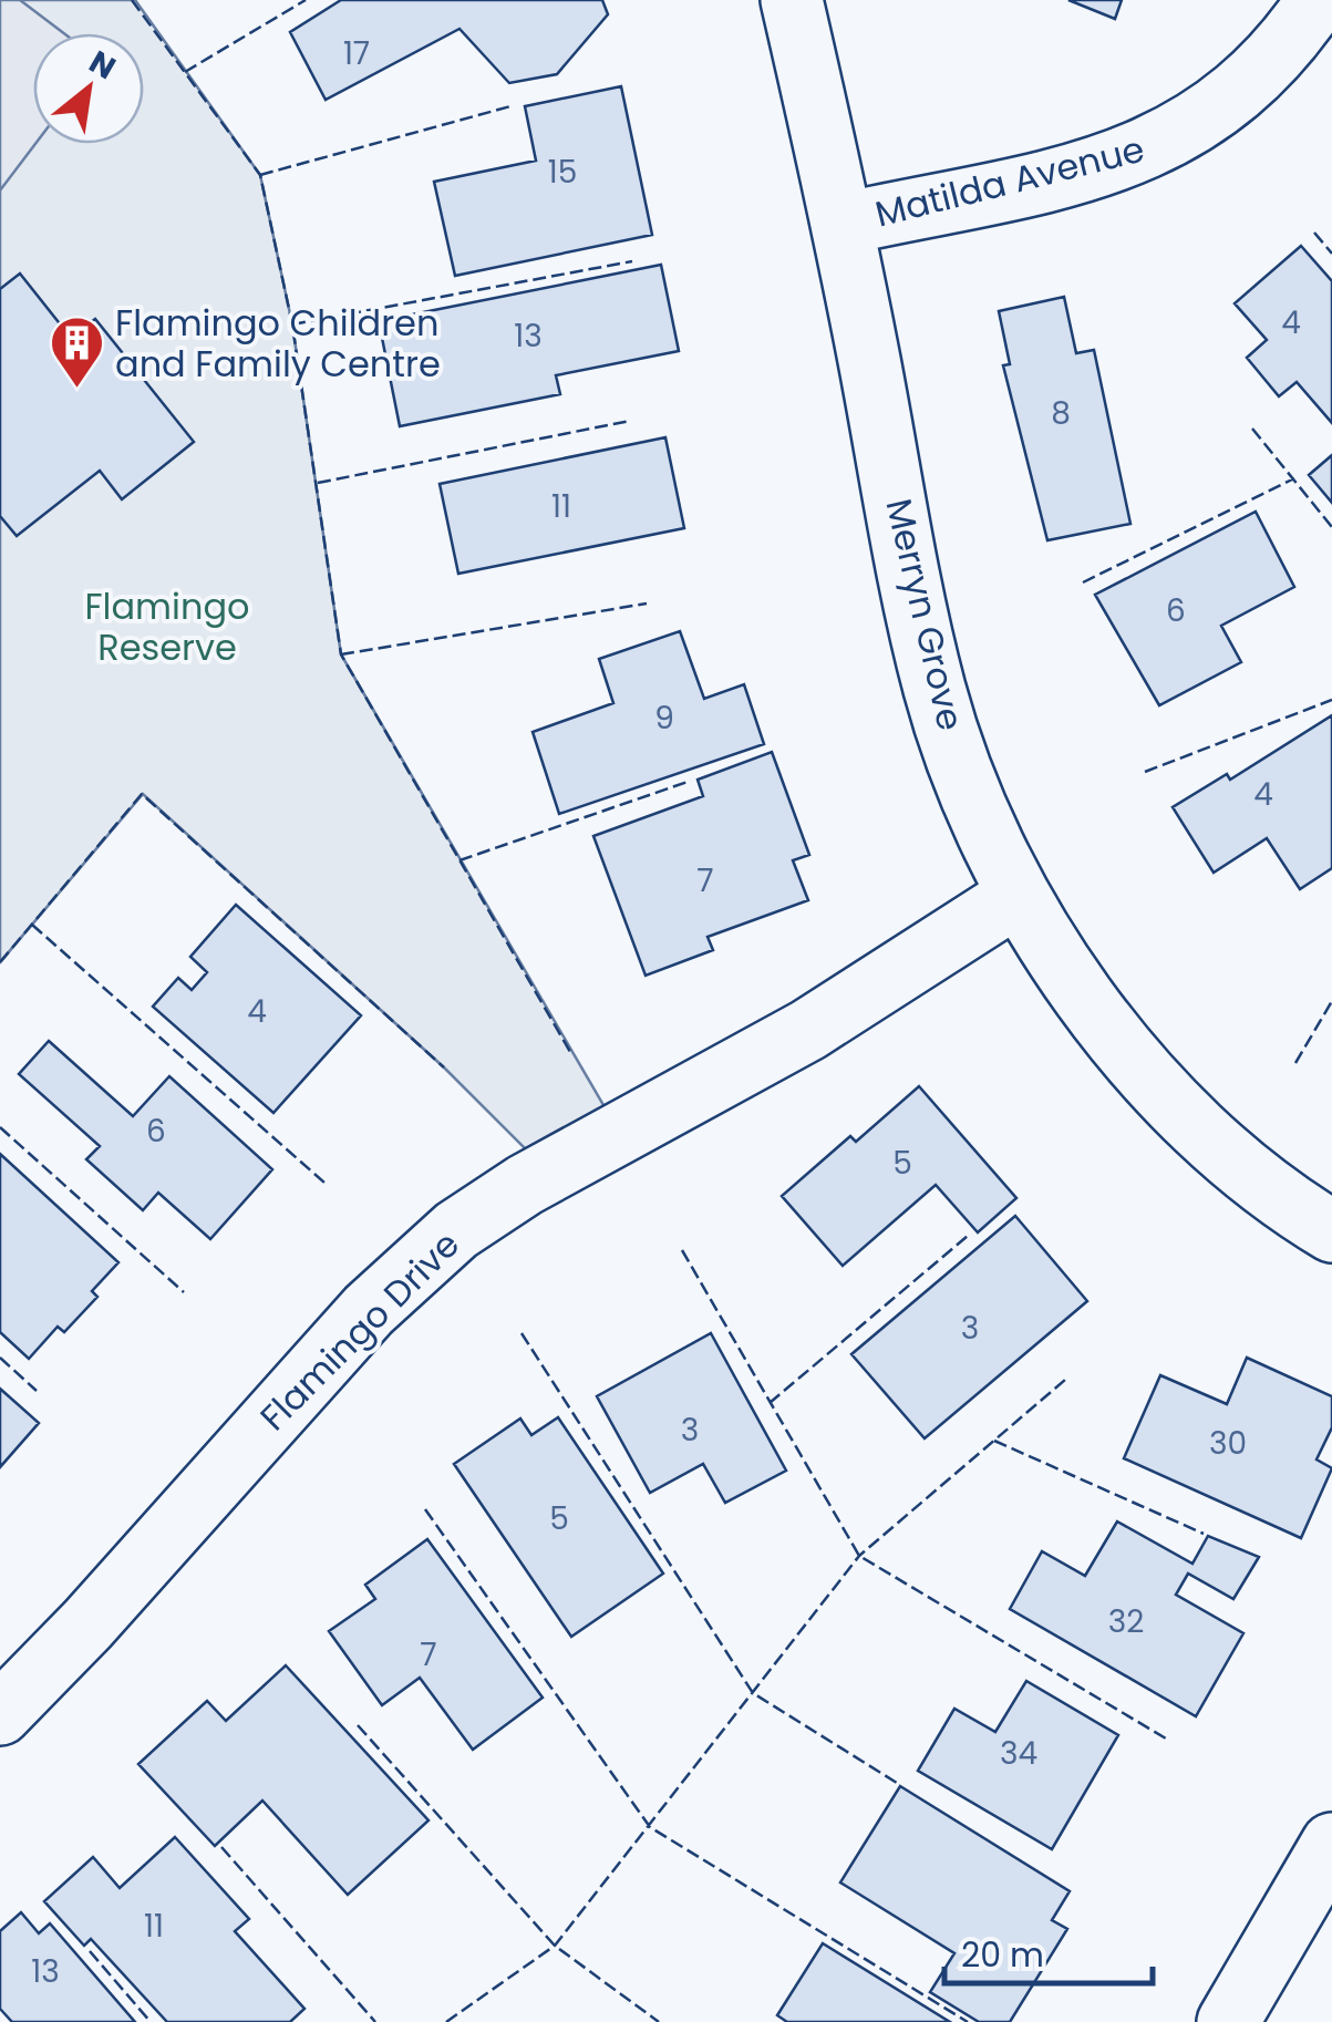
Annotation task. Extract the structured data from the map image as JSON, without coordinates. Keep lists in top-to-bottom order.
{
  "streets": {
    "street": ["Matilda Avenue", "Merryn Grove", "Flamingo Drive"]
  },
  "crossings": [
    ["Matilda Avenue", "Merryn Grove"],
    ["Merryn Grove", "Flamingo Drive"]
  ],
  "parks": ["Flamingo Reserve"],
  "places": {
    "building": ["Flamingo Children and Family Centre"]
  },
  "house_numbers": [
    "17",
    "15",
    "4",
    "13",
    "8",
    "11",
    "6",
    "9",
    "4",
    "7",
    "4",
    "6",
    "5",
    "3",
    "3",
    "30",
    "5",
    "32",
    "7",
    "34",
    "11",
    "13"
  ],
  "scale_bar": "20 m",
  "north": "top right"
}
